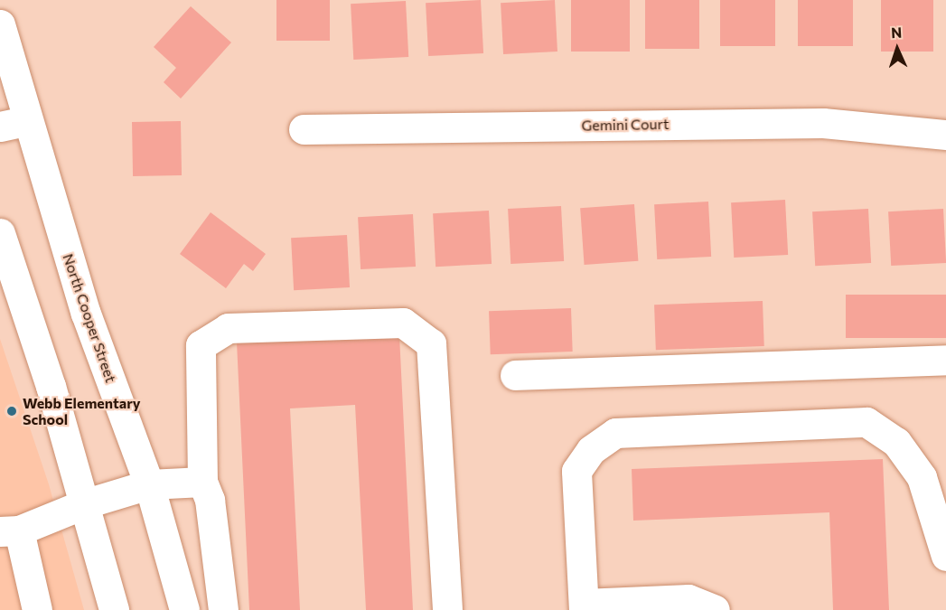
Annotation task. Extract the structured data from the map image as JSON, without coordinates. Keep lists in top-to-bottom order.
{
  "streets": {
    "main road": ["Gemini Court", "North Cooper Street"]
  },
  "places": ["Webb Elementary School"],
  "north": "top"
}
